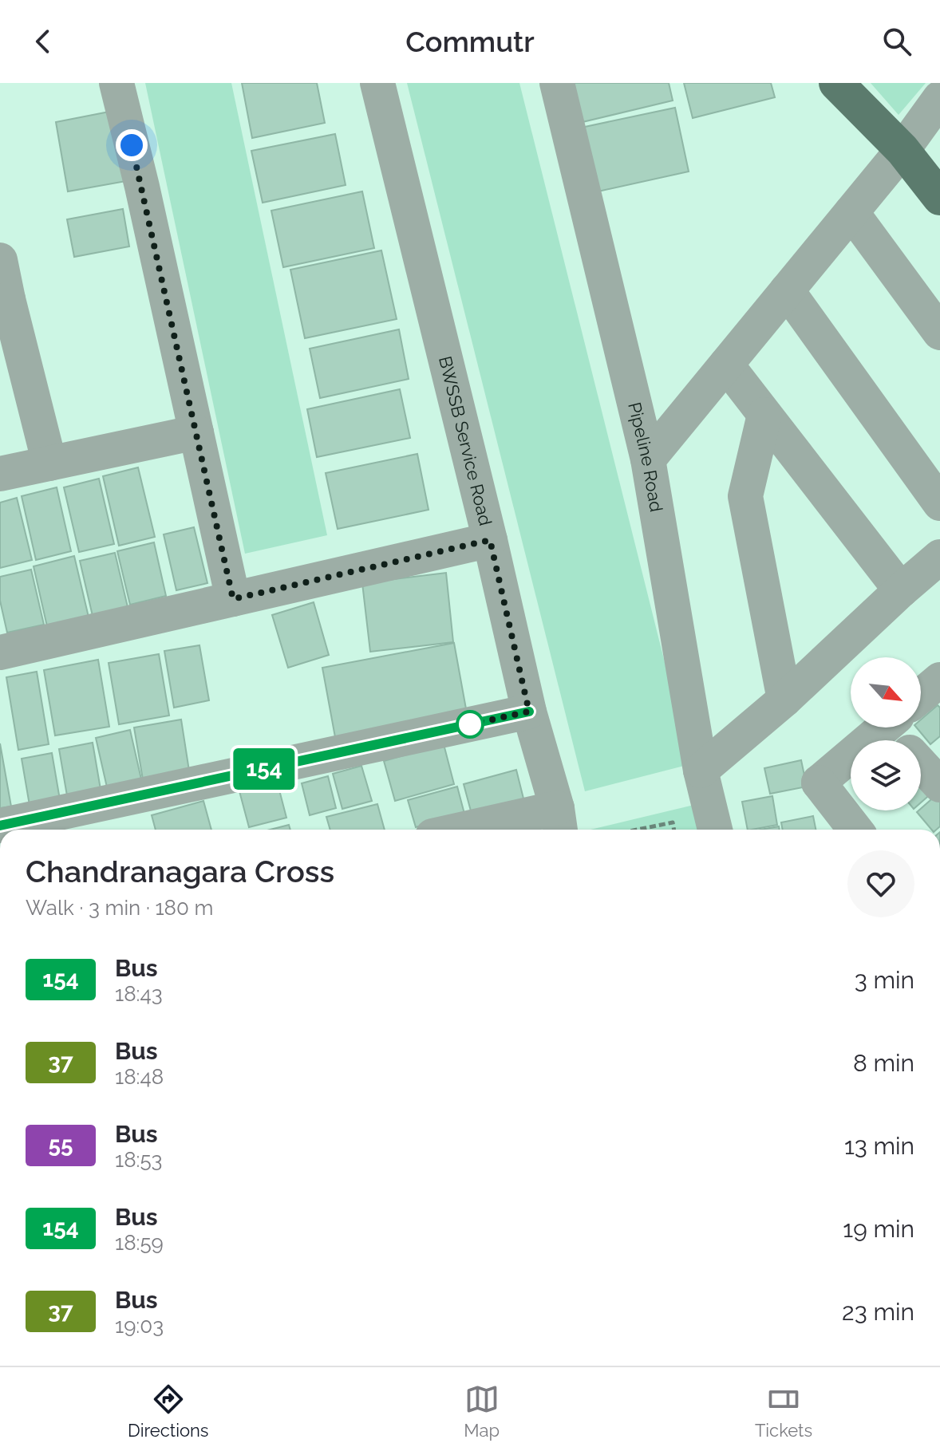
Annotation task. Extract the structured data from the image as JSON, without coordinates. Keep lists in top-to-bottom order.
{
  "streets": {
    "street": ["BWSSB Service Road", "Pipeline Road"]
  },
  "lines": ["bus line 154"],
  "north": "bottom right",
  "page": {
    "header": "Commutr",
    "on_map": "154",
    "heading": ["Chandranagara Cross", "Walk · 3 min · 180 m"],
    "list": [
      {
        "mark": "154",
        "name": "Bus",
        "note": "18:43",
        "value": "3 min"
      },
      {
        "mark": "37",
        "name": "Bus",
        "note": "18:48",
        "value": "8 min"
      },
      {
        "mark": "55",
        "name": "Bus",
        "note": "18:53",
        "value": "13 min"
      },
      {
        "mark": "154",
        "name": "Bus",
        "note": "18:59",
        "value": "19 min"
      },
      {
        "mark": "37",
        "name": "Bus",
        "note": "19:03",
        "value": "23 min"
      }
    ],
    "tabs": ["Directions", "Map", "Tickets"]
  }
}
